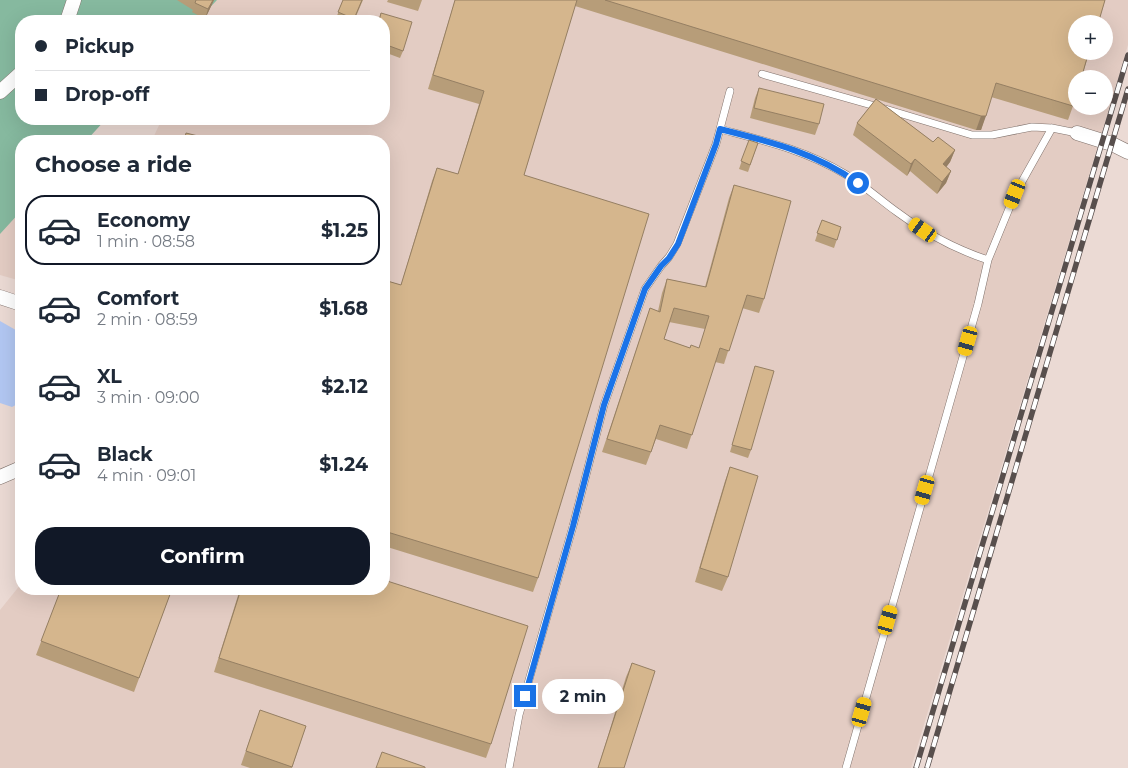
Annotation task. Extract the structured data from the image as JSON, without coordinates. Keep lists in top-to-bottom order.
{
  "page": {
    "map_buttons": ["+", "−"],
    "banner": ["Pickup", "Drop-off"],
    "heading": "Choose a ride",
    "list": [
      {
        "name": "Economy",
        "note": "1 min · 08:58",
        "value": "$1.25"
      },
      {
        "name": "Comfort",
        "note": "2 min · 08:59",
        "value": "$1.68"
      },
      {
        "name": "XL",
        "note": "3 min · 09:00",
        "value": "$2.12"
      },
      {
        "name": "Black",
        "note": "4 min · 09:01",
        "value": "$1.24"
      }
    ],
    "buttons": "Confirm",
    "bubble": "2 min"
  }
}
